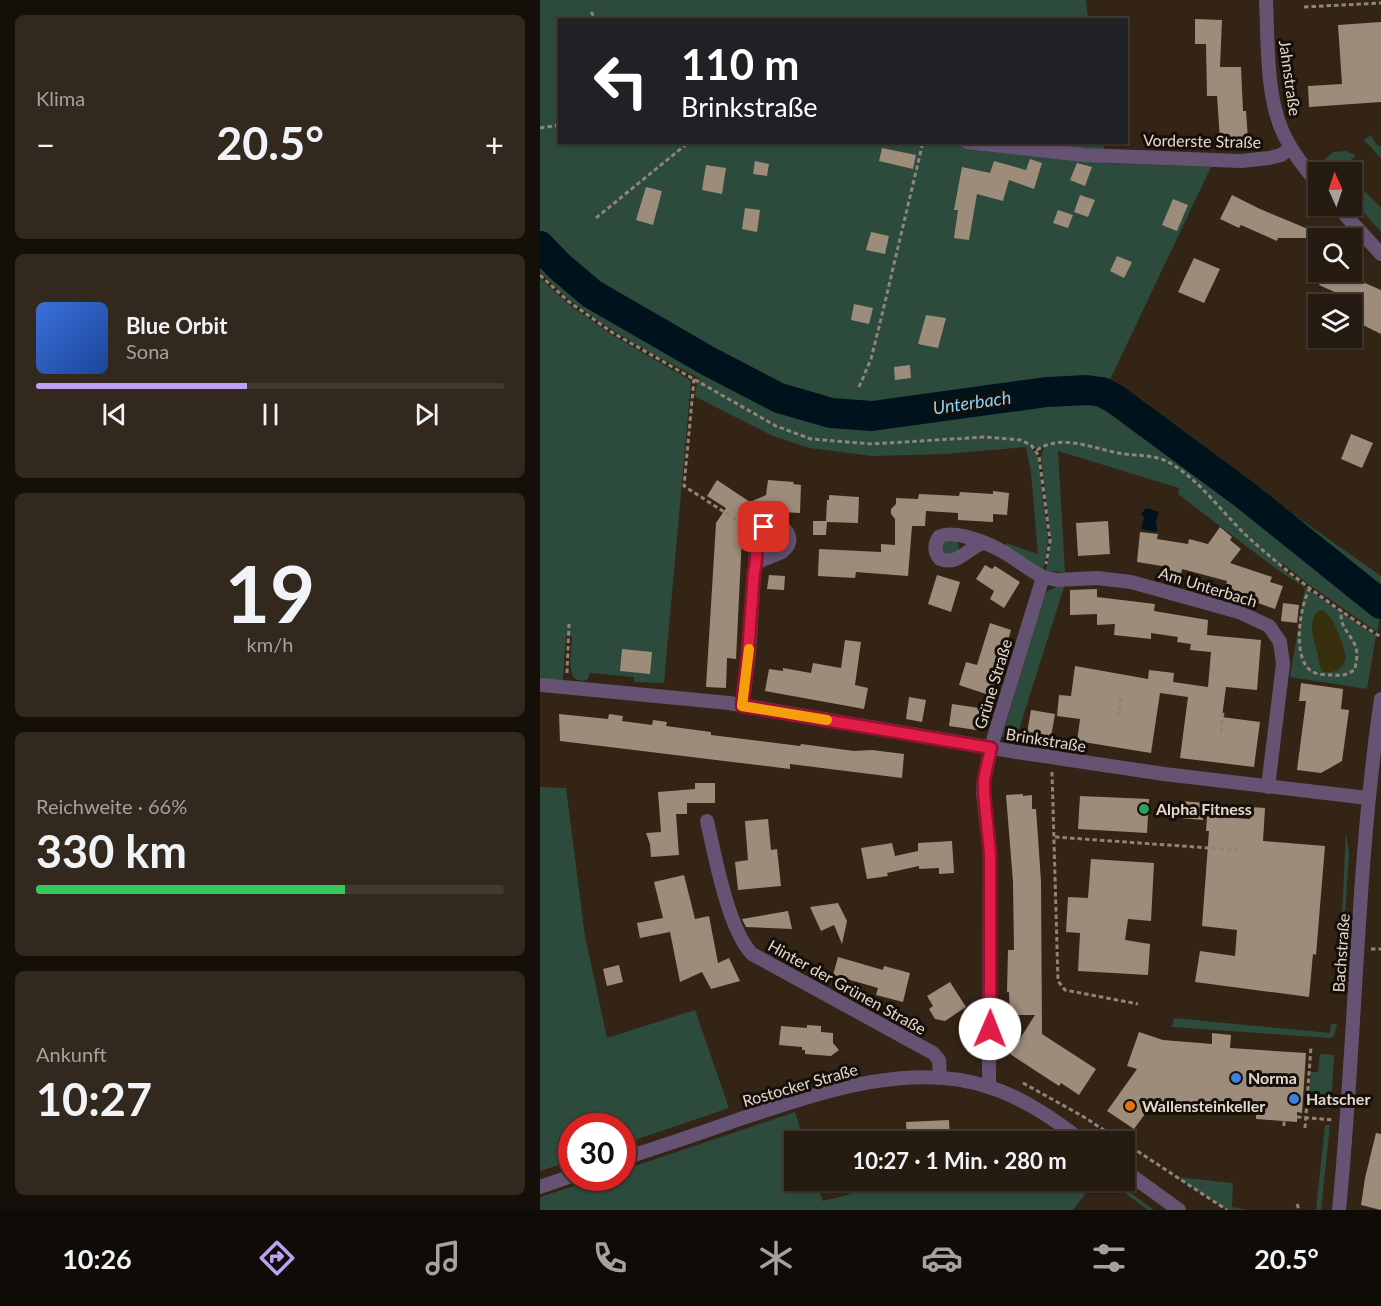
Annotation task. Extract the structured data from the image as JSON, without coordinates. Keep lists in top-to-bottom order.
{
  "streets": {
    "street": [
      "Jahnstraße",
      "Vorderste Straße",
      "Am Unterbach",
      "Grüne Straße",
      "Brinkstraße",
      "Bachstraße",
      "Hinter der Grünen Straße",
      "Rostocker Straße"
    ]
  },
  "crossings": [
    ["Jahnstraße", "Vorderste Straße"],
    ["Am Unterbach", "Grüne Straße"],
    ["Am Unterbach", "Brinkstraße"],
    ["Grüne Straße", "Brinkstraße"],
    ["Grüne Straße", "Rostocker Straße"],
    ["Brinkstraße", "Bachstraße"],
    ["Hinter der Grünen Straße", "Rostocker Straße"]
  ],
  "water": ["Unterbach"],
  "places": [
    "Alpha Fitness",
    "Norma",
    "Hatscher",
    "Wallensteinkeller"
  ],
  "north": "top",
  "page": {
    "tile": [
      "Klima",
      ["19", "km/h"],
      ["Reichweite · 66%", "330 km"],
      ["Ankunft", "10:27"]
    ],
    "turn": ["110 m", "Brinkstraße"],
    "heat": ["−", "20.5°", "+"],
    "song": ["Blue Orbit", "Sona"],
    "limit": "30",
    "trip": "10:27 · 1 Min. · 280 m",
    "tabs": ["10:26", "20.5°"]
  }
}
